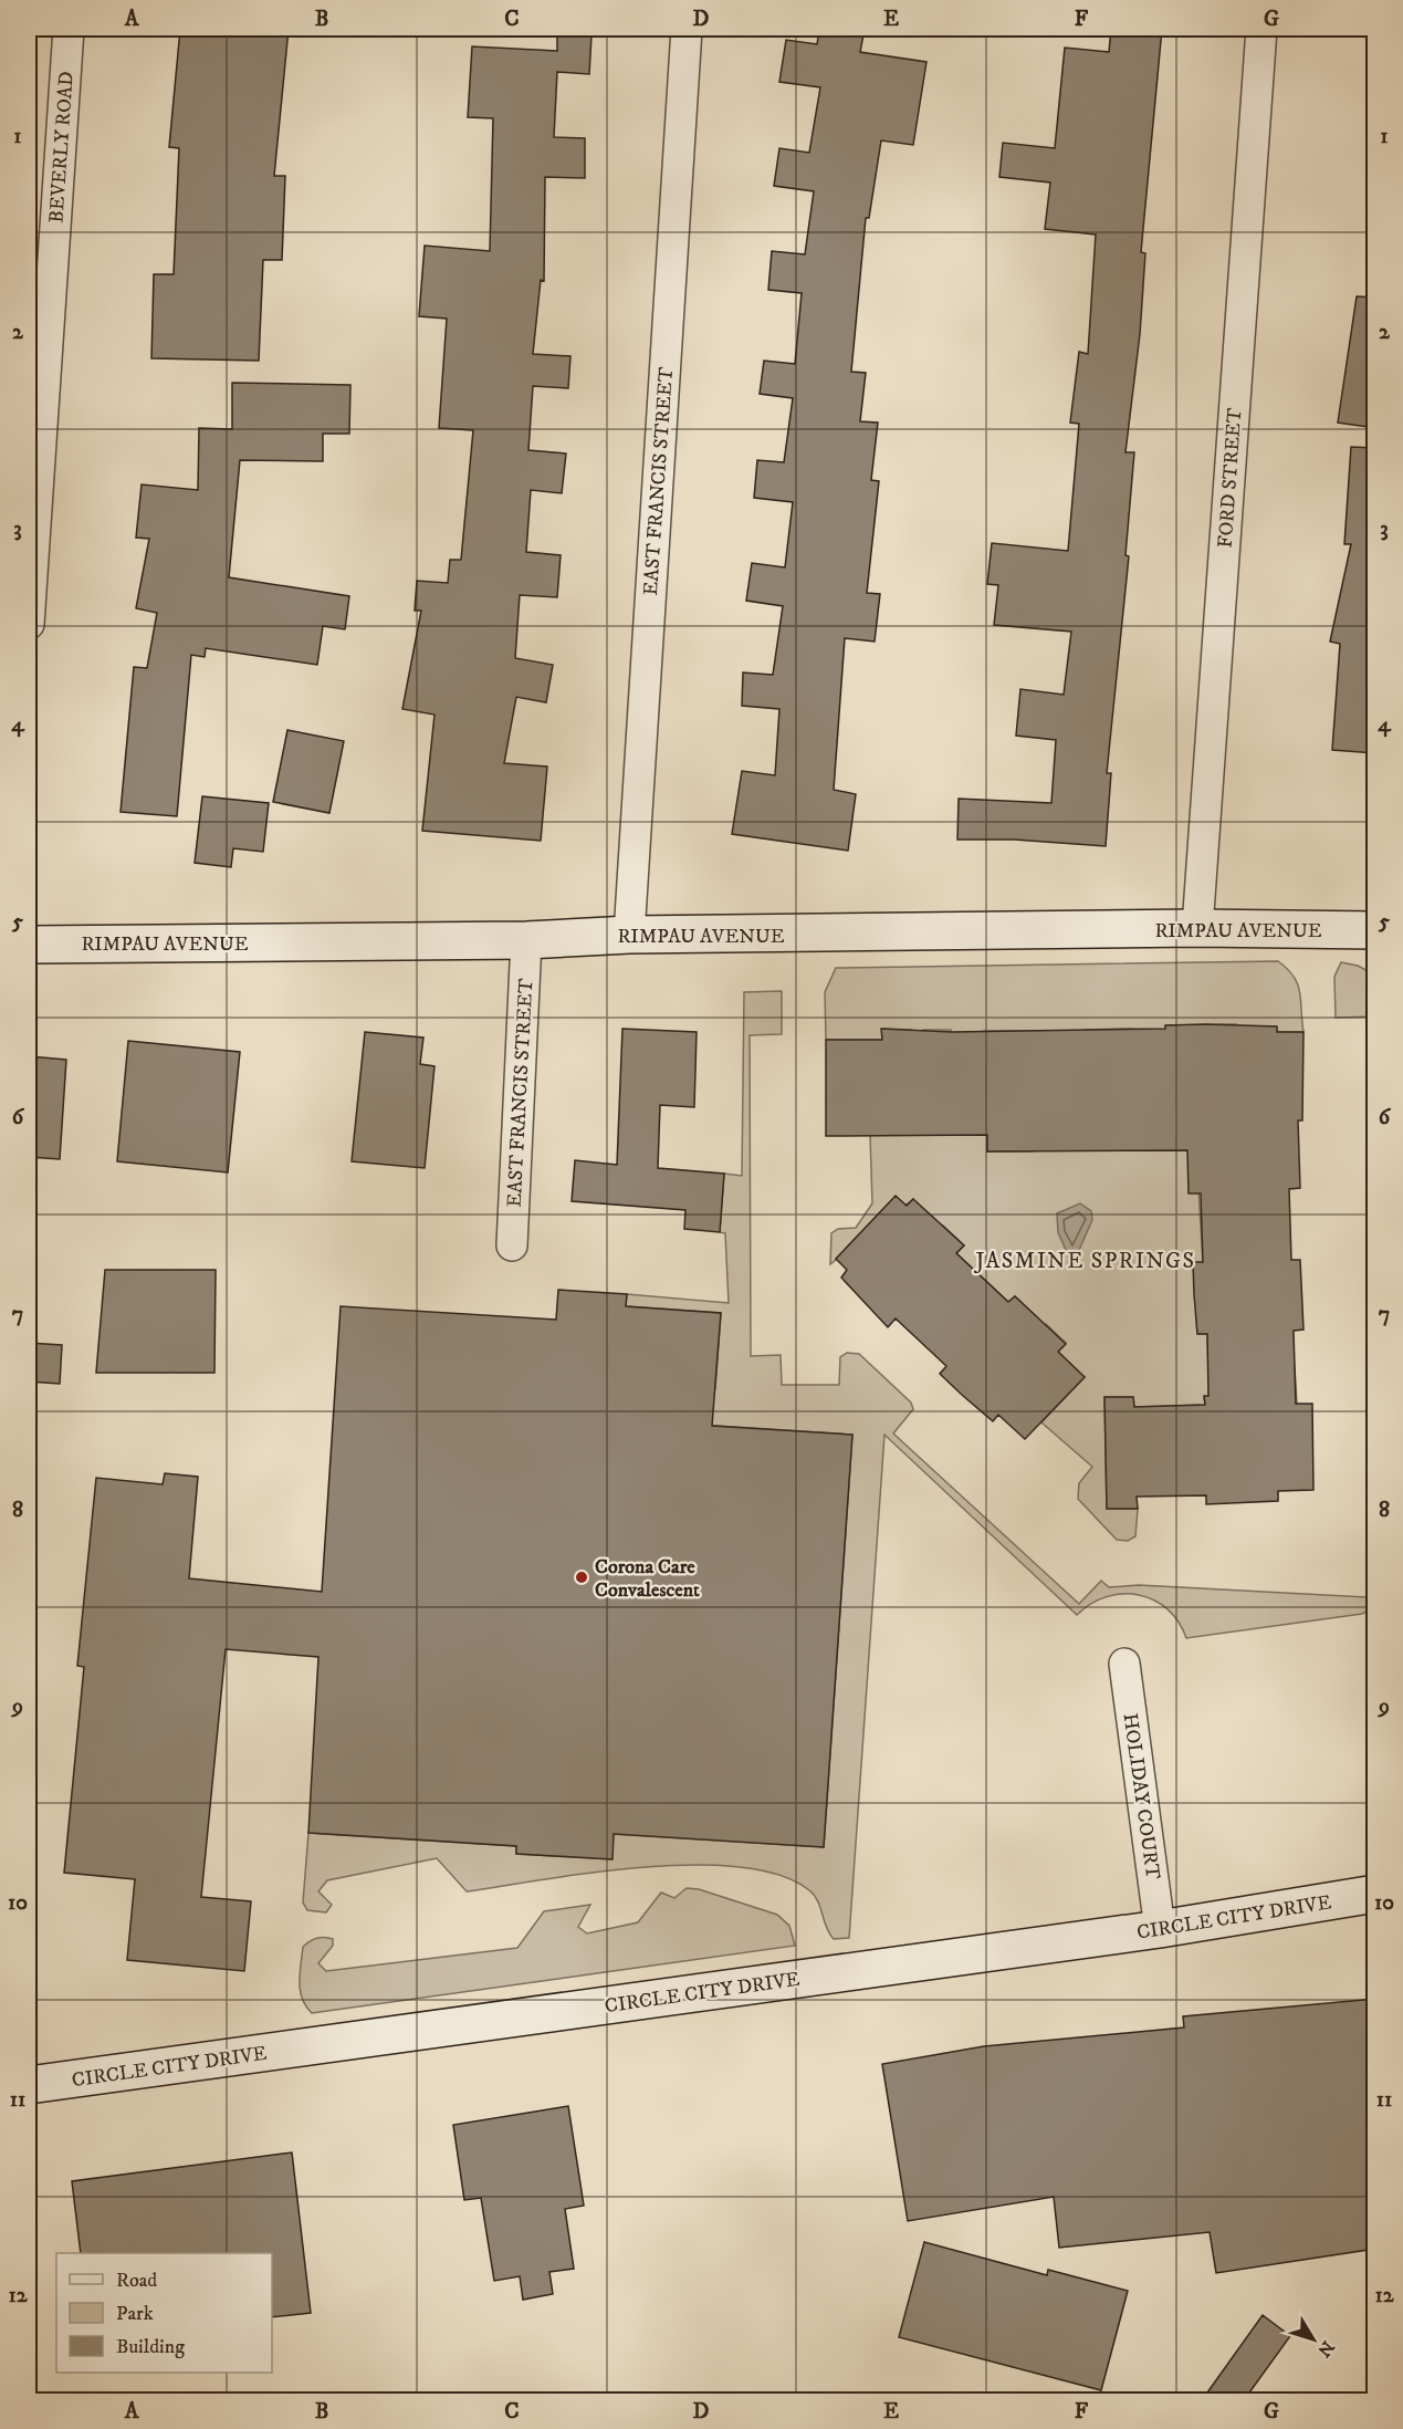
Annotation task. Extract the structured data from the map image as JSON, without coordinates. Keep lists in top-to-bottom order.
{
  "streets": {
    "main road": ["RIMPAU AVENUE", "CIRCLE CITY DRIVE"],
    "street": [
      "BEVERLY ROAD",
      "FORD STREET",
      "EAST FRANCIS STREET",
      "HOLIDAY COURT"
    ]
  },
  "crossings": [
    ["FORD STREET", "RIMPAU AVENUE"],
    ["EAST FRANCIS STREET", "RIMPAU AVENUE"],
    ["HOLIDAY COURT", "CIRCLE CITY DRIVE"]
  ],
  "districts": ["JASMINE SPRINGS"],
  "places": ["Corona Care Convalescent"],
  "legend": ["Road", "Park", "Building"],
  "north": "bottom right",
  "grid": {
    "columns": [
      "A",
      "B",
      "C",
      "D",
      "E",
      "F",
      "G"
    ],
    "rows": [
      "1",
      "2",
      "3",
      "4",
      "5",
      "6",
      "7",
      "8",
      "9",
      "10",
      "11",
      "12"
    ]
  }
}
